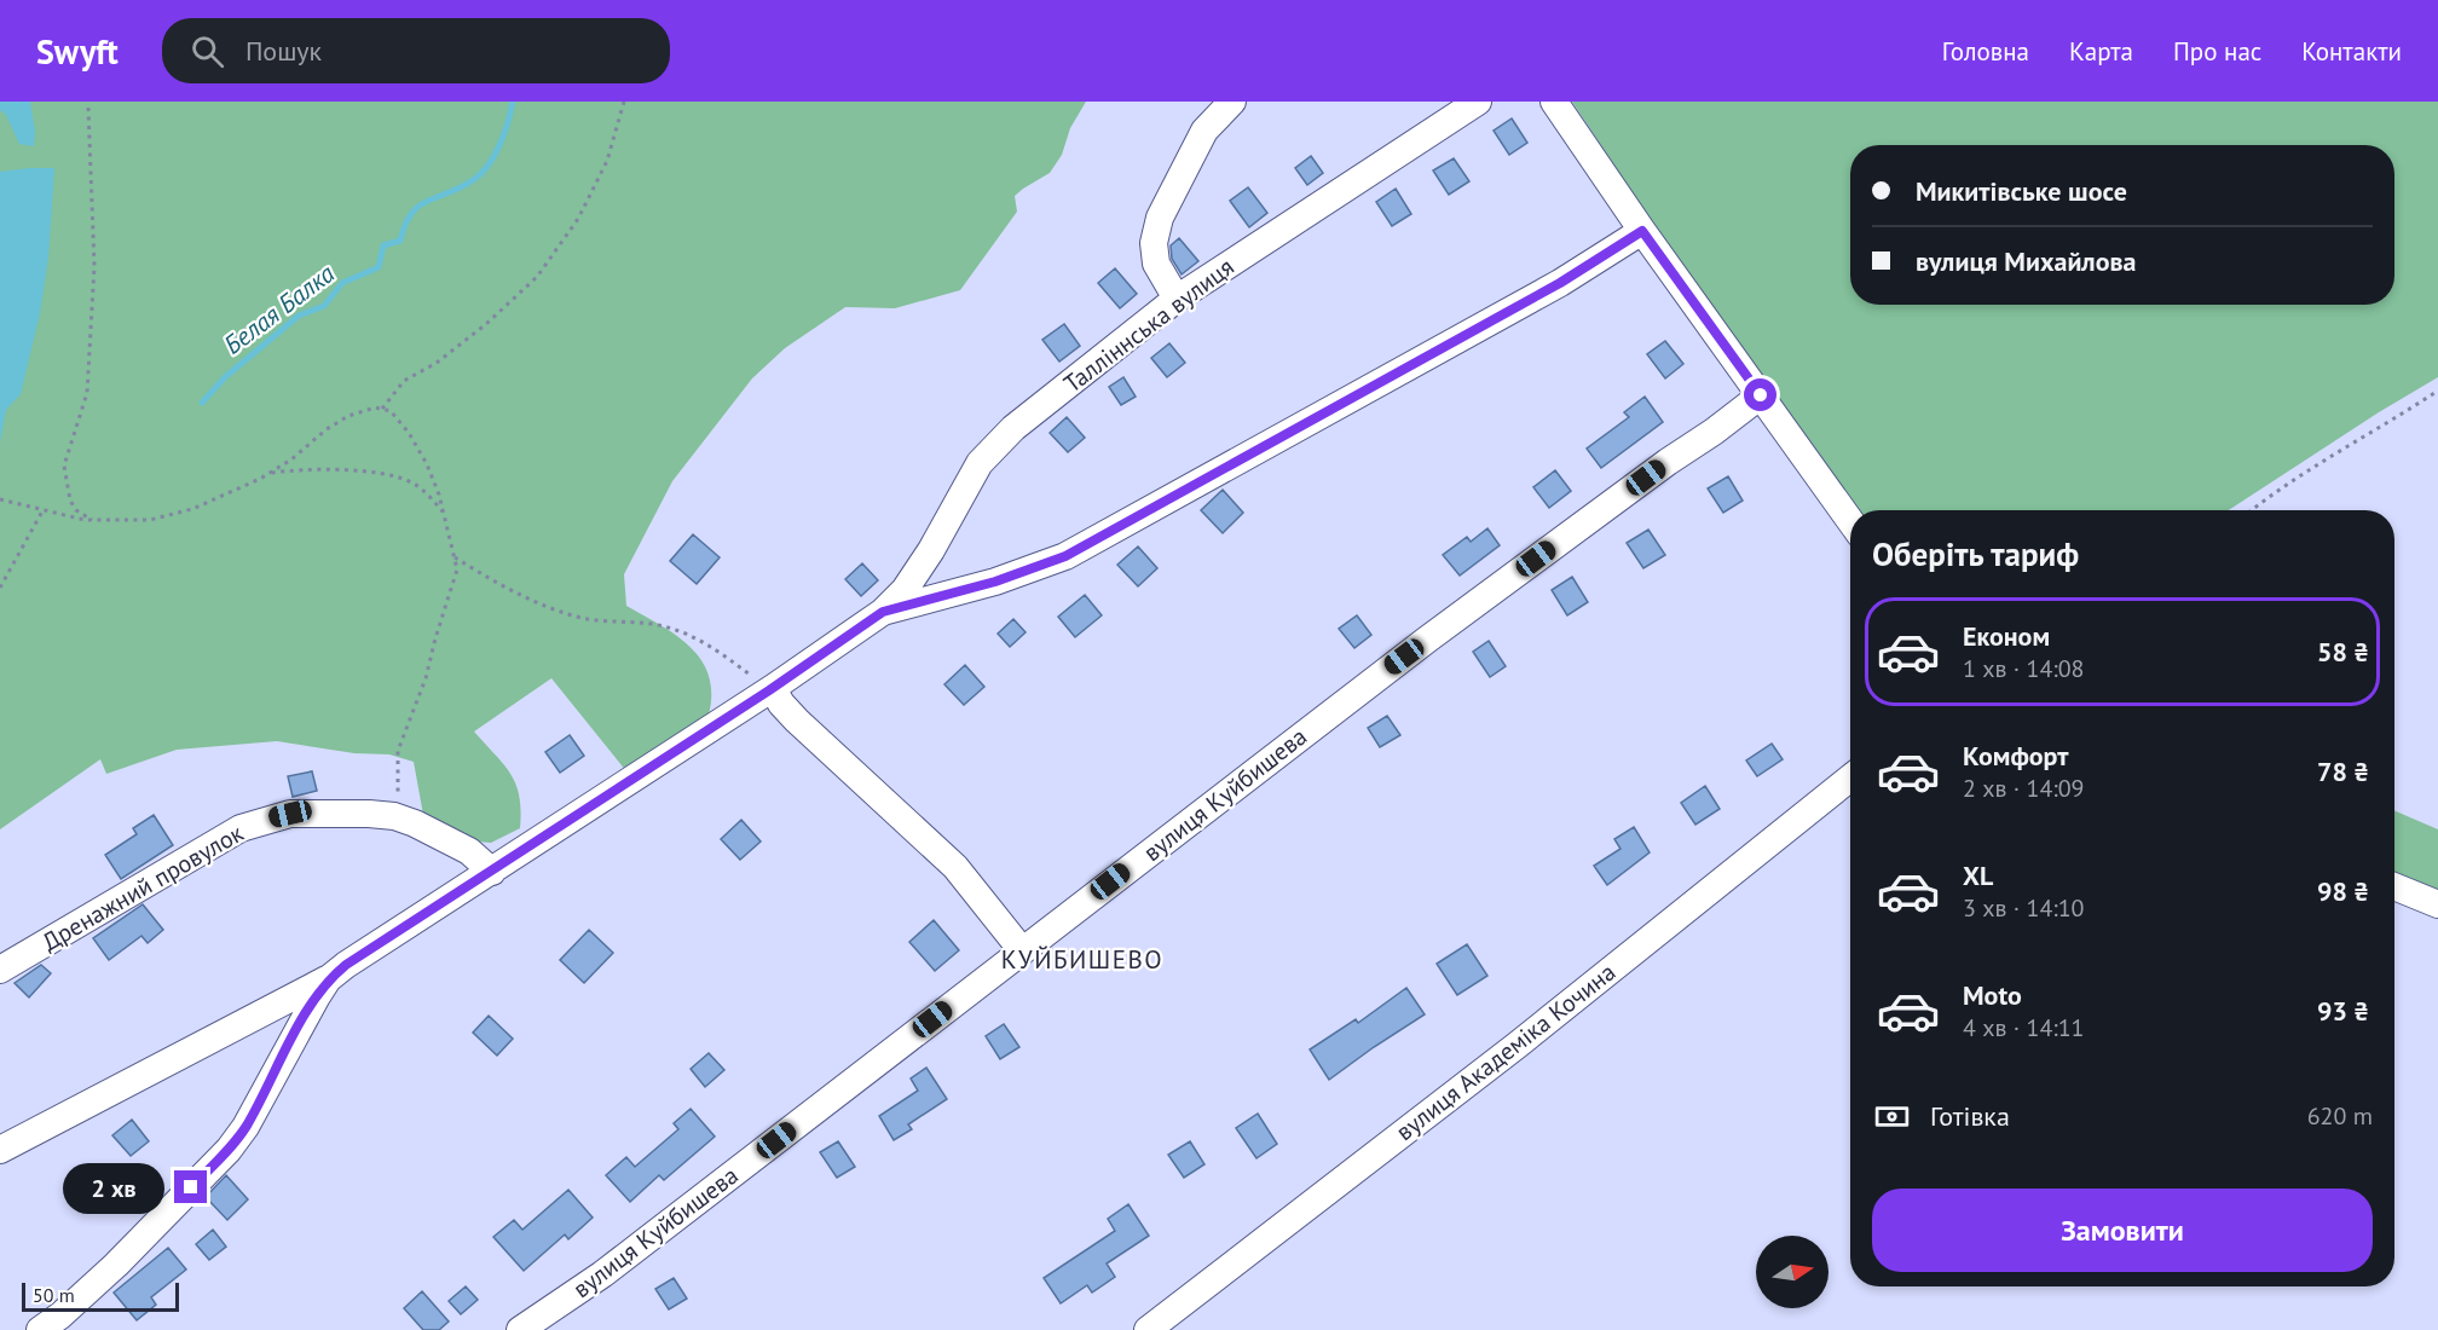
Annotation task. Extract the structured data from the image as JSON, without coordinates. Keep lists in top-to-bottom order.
{
  "streets": {
    "street": [
      "Талліннська вулиця",
      "вулиця Куйбишева",
      "Дренажний провулок",
      "вулиця Академіка Кочина"
    ]
  },
  "districts": ["КУЙБИШЕВО"],
  "water": ["Белая Балка"],
  "scale_bar": "50 m",
  "north": "right",
  "page": {
    "header": "Swyft",
    "search": "Пошук",
    "nav": [
      "Головна",
      "Карта",
      "Про нас",
      "Контакти"
    ],
    "banner": ["Микитівське шосе", "вулиця Михайлова"],
    "heading": "Оберіть тариф",
    "list": [
      {
        "name": "Економ",
        "note": "1 хв · 14:08",
        "value": "58 ₴"
      },
      {
        "name": "Комфорт",
        "note": "2 хв · 14:09",
        "value": "78 ₴"
      },
      {
        "name": "XL",
        "note": "3 хв · 14:10",
        "value": "98 ₴"
      },
      {
        "name": "Moto",
        "note": "4 хв · 14:11",
        "value": "93 ₴"
      }
    ],
    "pay": ["Готівка", "620 m"],
    "bubble": "2 хв",
    "buttons": "Замовити",
    "scale": "50 m"
  }
}
